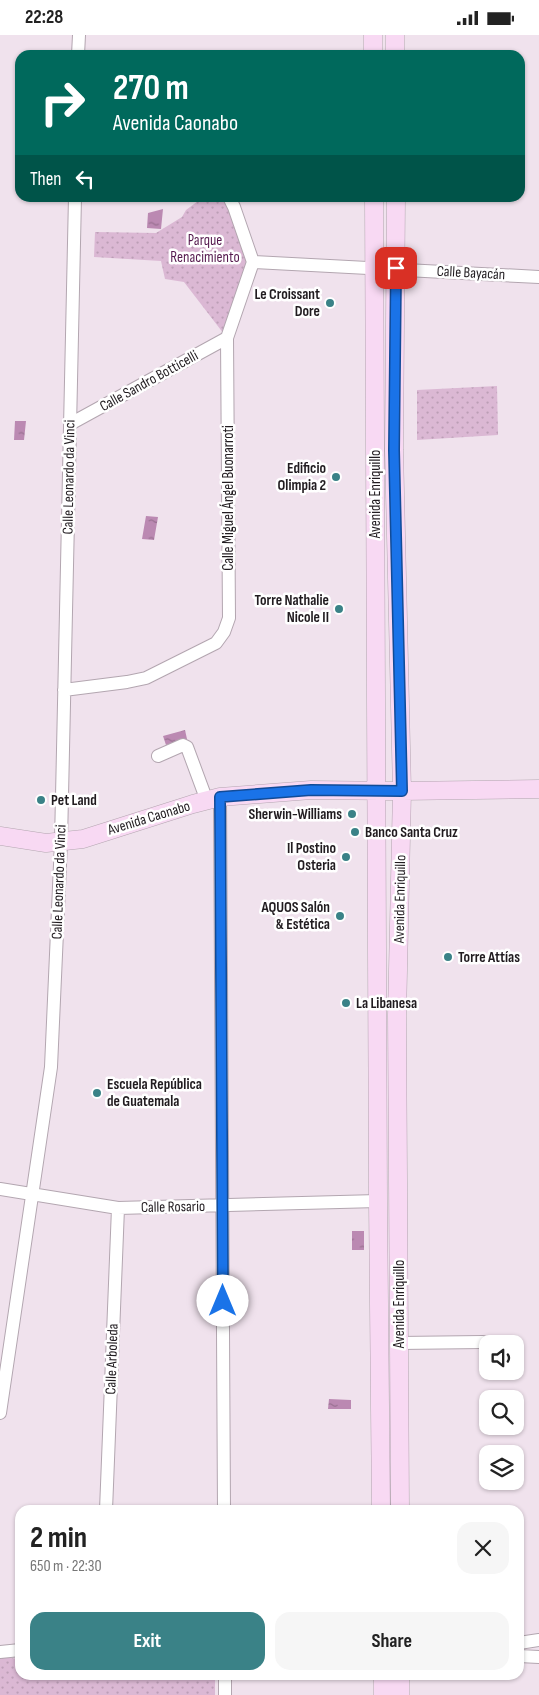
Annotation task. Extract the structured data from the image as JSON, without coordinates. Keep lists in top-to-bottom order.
{
  "streets": {
    "main road": ["Avenida Enriquillo", "Avenida Caonabo"],
    "street": [
      "Calle Bayacán",
      "Calle Sandro Botticelli",
      "Calle Leonardo da Vinci",
      "Calle Miguel Ángel Buonarroti",
      "Calle Rosario",
      "Calle Arboleda"
    ]
  },
  "crossings": [
    ["Calle Bayacán", "Avenida Enriquillo"],
    ["Calle Bayacán", "Calle Miguel Ángel Buonarroti"],
    ["Calle Sandro Botticelli", "Calle Leonardo da Vinci"],
    ["Calle Sandro Botticelli", "Calle Miguel Ángel Buonarroti"],
    ["Calle Leonardo da Vinci", "Calle Miguel Ángel Buonarroti"],
    ["Calle Leonardo da Vinci", "Avenida Caonabo"],
    ["Calle Leonardo da Vinci", "Calle Rosario"],
    ["Avenida Enriquillo", "Avenida Caonabo"],
    ["Avenida Enriquillo", "Calle Rosario"],
    ["Calle Rosario", "Calle Arboleda"]
  ],
  "parks": ["Parque Renacimiento"],
  "places": [
    "Le Croissant Dore",
    "Edificio Olimpia 2",
    "Torre Nathalie Nicole II",
    "Pet Land",
    "Sherwin-Williams",
    "Banco Santa Cruz",
    "Il Postino Osteria",
    "AQUOS Salón & Estética",
    "Torre Attías",
    "La Libanesa",
    "Escuela República de Guatemala"
  ],
  "page": {
    "status": "22:28",
    "turn": ["270 m", "Avenida Caonabo"],
    "then": "Then",
    "heading": ["2 min", "650 m · 22:30"],
    "buttons": ["Exit", "Share"]
  }
}
